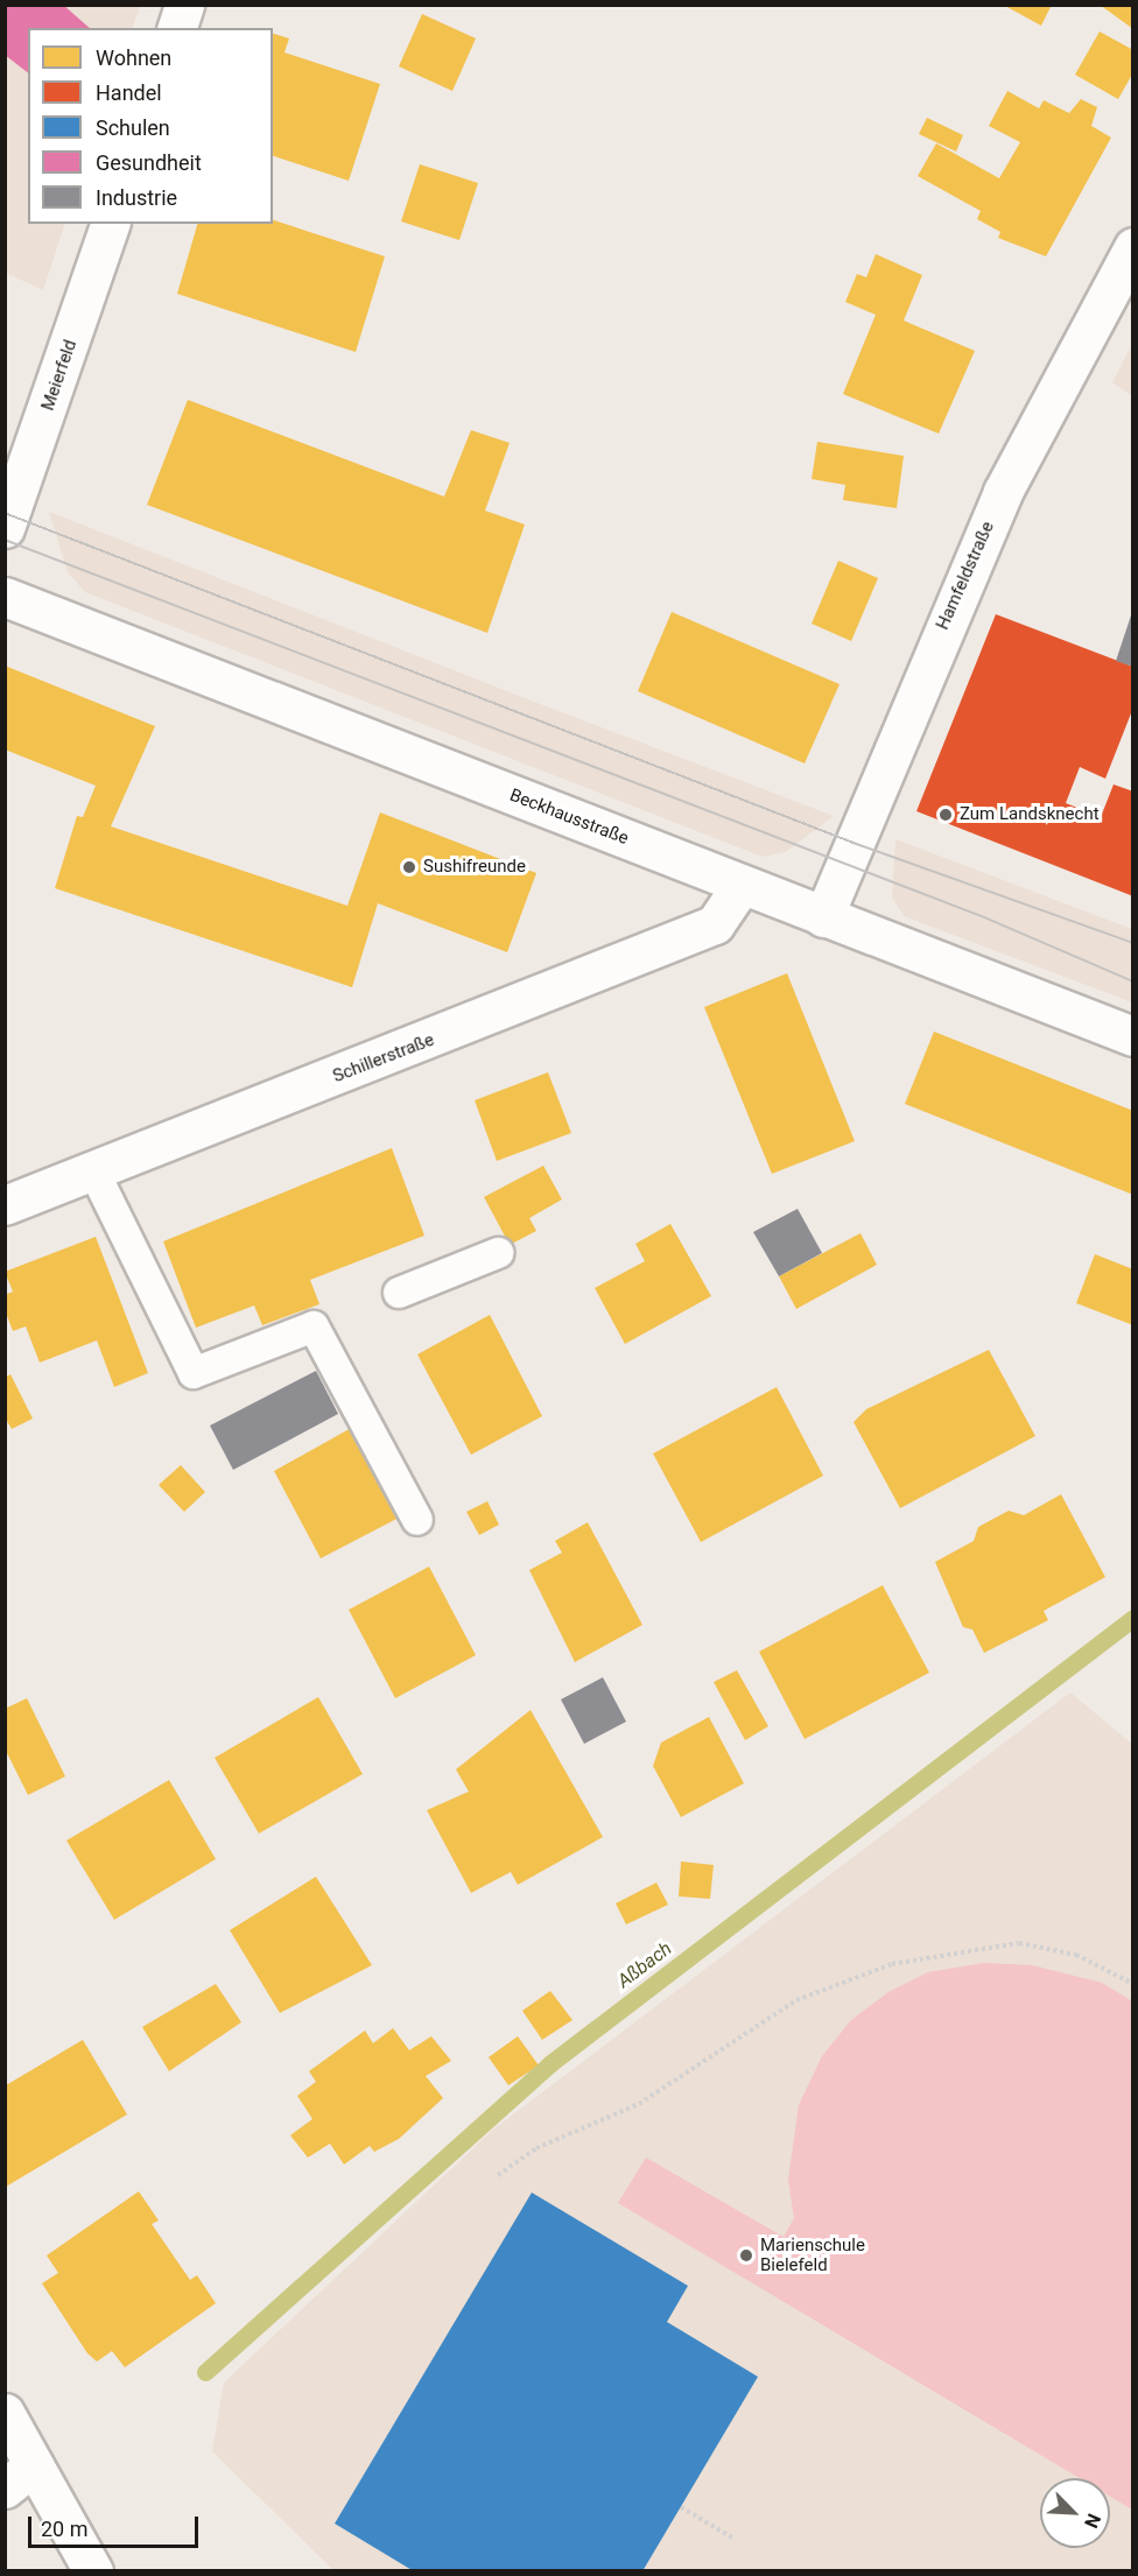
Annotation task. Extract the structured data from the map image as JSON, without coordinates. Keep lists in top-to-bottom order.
{
  "streets": {
    "street": [
      "Meierfeld",
      "Hamfeldstraße",
      "Beckhausstraße",
      "Schillerstraße"
    ]
  },
  "crossings": [
    ["Hamfeldstraße", "Beckhausstraße"],
    ["Beckhausstraße", "Schillerstraße"]
  ],
  "water": ["Aßbach"],
  "places": ["Zum Landsknecht", "Sushifreunde", "Marienschule Bielefeld"],
  "legend": [
    "Wohnen",
    "Handel",
    "Schulen",
    "Gesundheit",
    "Industrie"
  ],
  "scale_bar": "20 m",
  "north": "bottom right"
}
